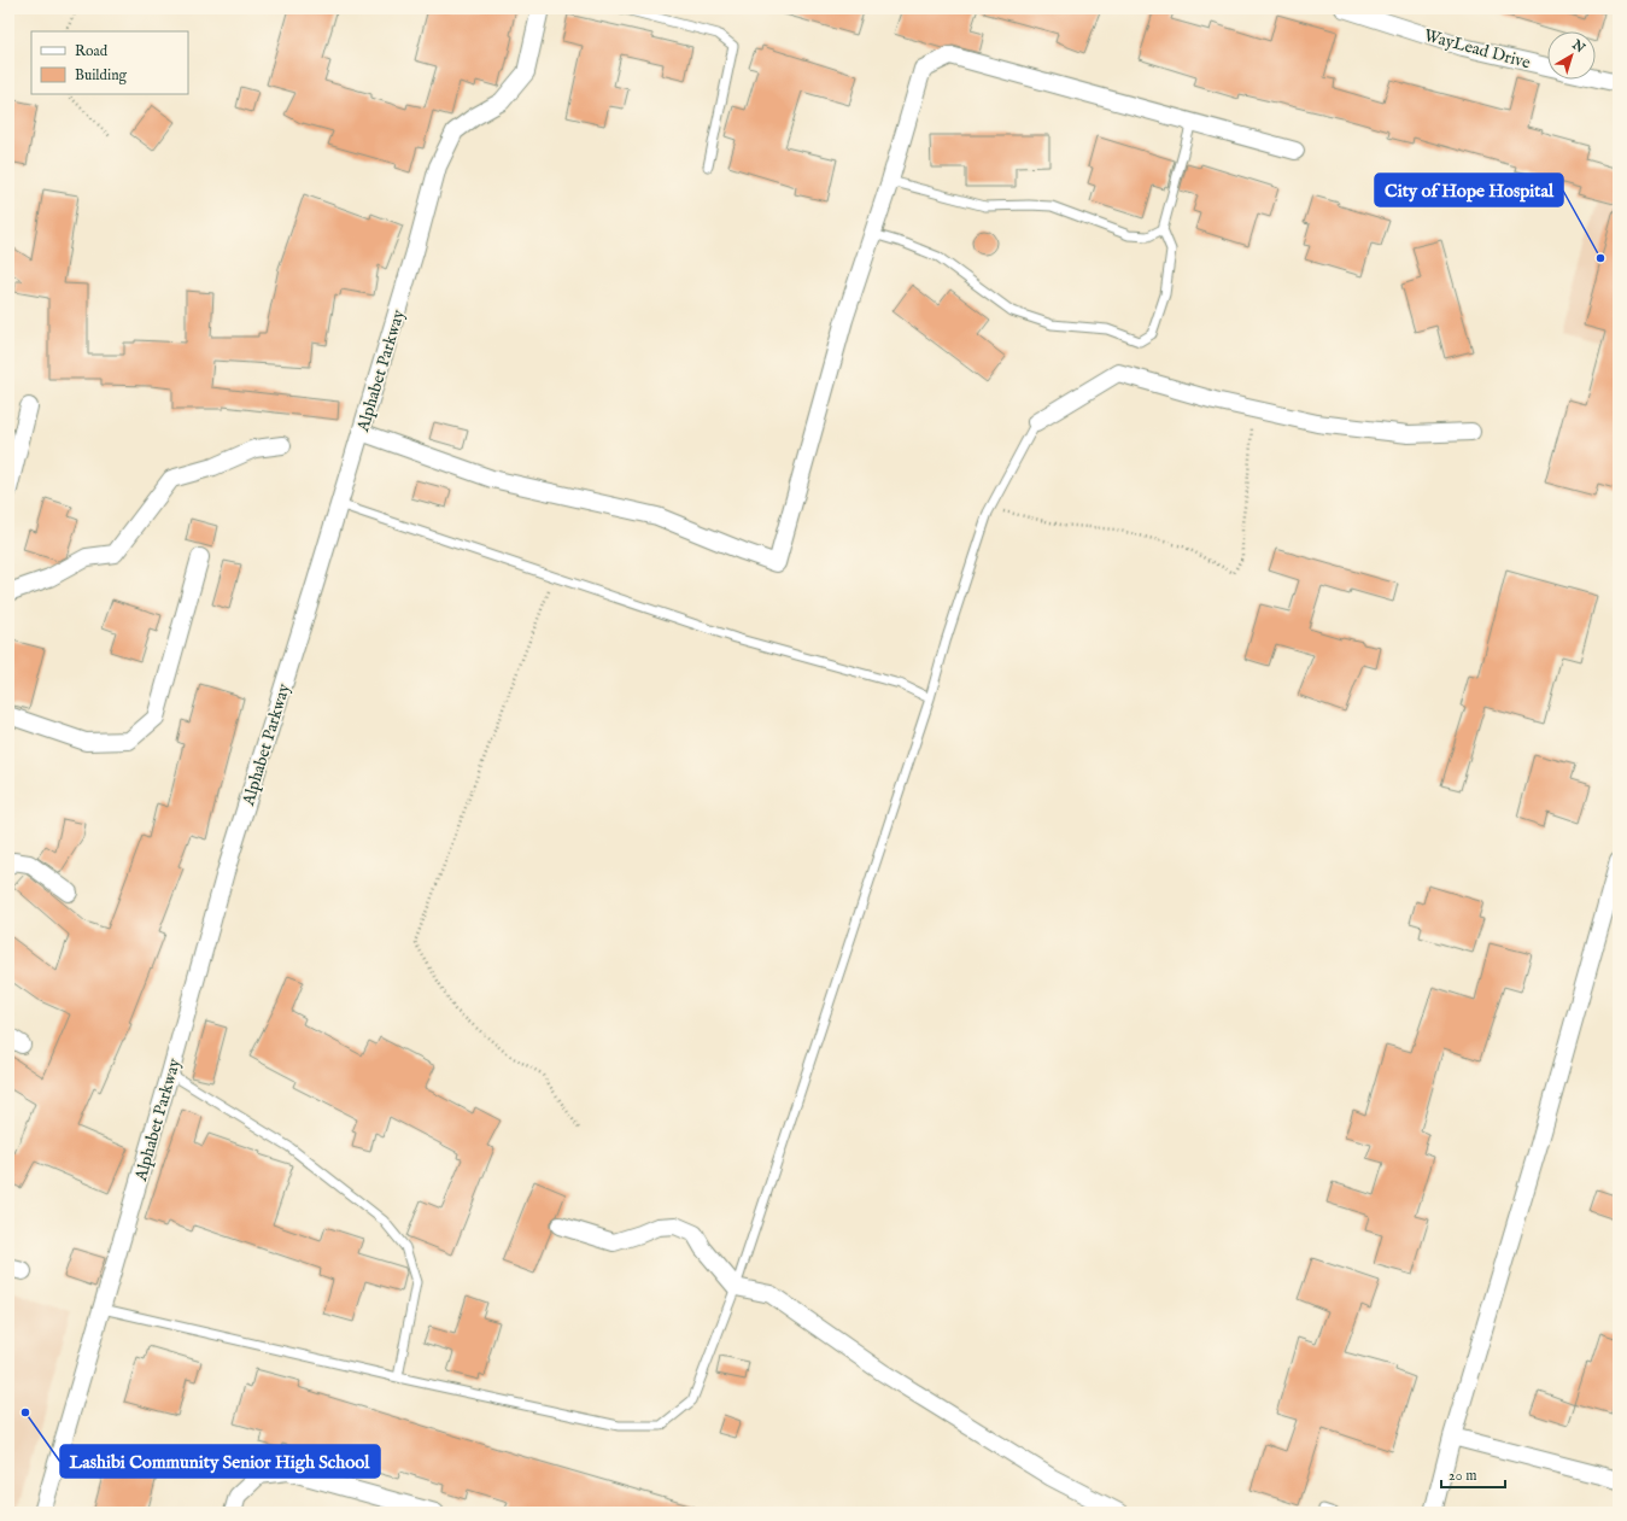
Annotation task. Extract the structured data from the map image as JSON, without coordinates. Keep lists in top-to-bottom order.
{
  "streets": {
    "street": ["WayLead Drive", "Alphabet Parkway"]
  },
  "places": ["City of Hope Hospital", "Lashibi Community Senior High School"],
  "legend": ["Road", "Building"],
  "scale_bar": "20 m",
  "north": "top right"
}
